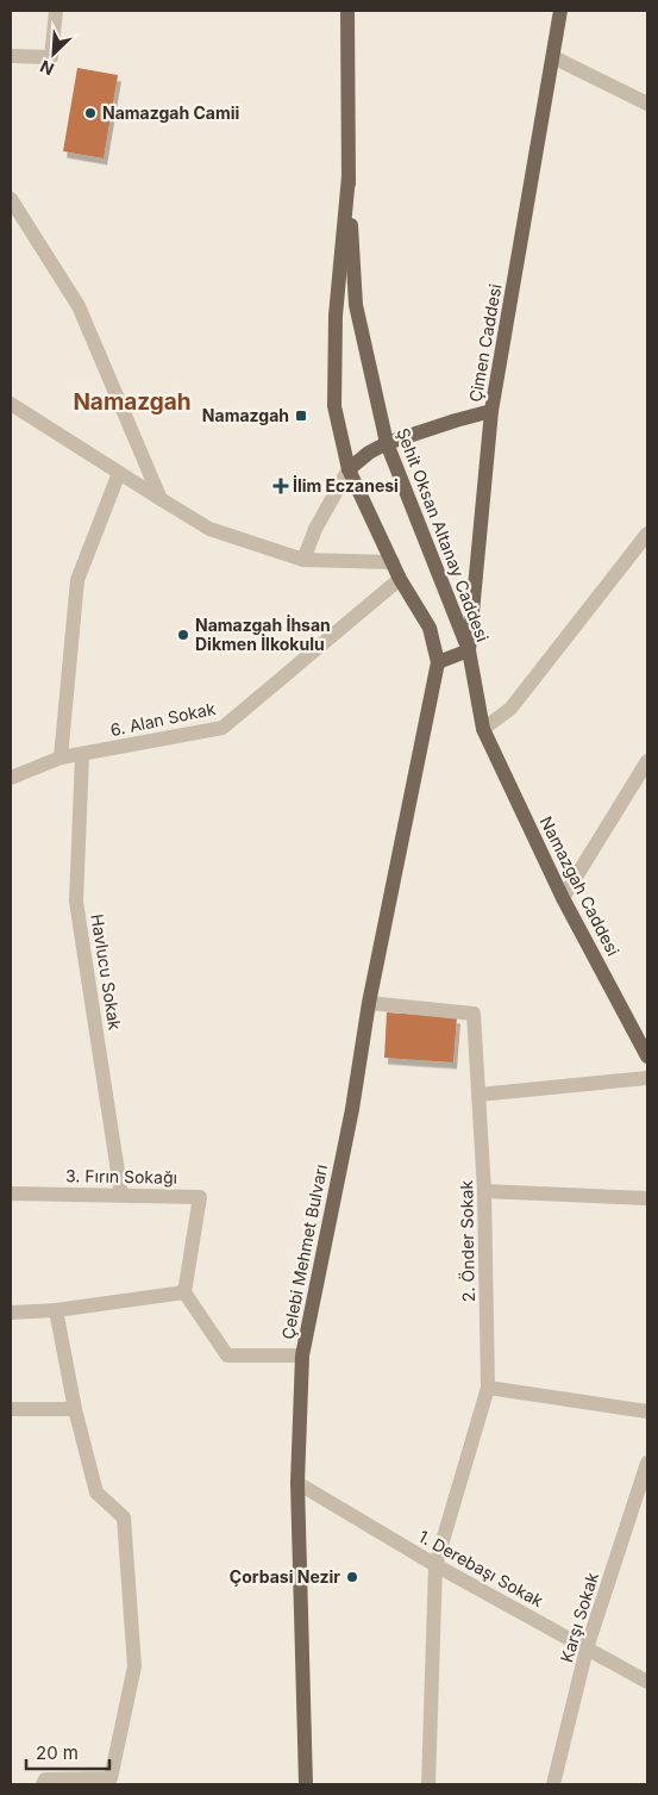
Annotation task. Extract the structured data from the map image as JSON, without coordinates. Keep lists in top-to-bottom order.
{
  "streets": {
    "main road": [
      "Çimen Caddesi",
      "Şehit Oksan Altanay Caddesi",
      "Namazgah Caddesi",
      "Çelebi Mehmet Bulvarı"
    ],
    "street": [
      "6. Alan Sokak",
      "Havlucu Sokak",
      "3. Fırın Sokağı",
      "2. Önder Sokak",
      "1. Derebaşı Sokak",
      "Karşı Sokak"
    ]
  },
  "crossings": [
    ["Çimen Caddesi", "Şehit Oksan Altanay Caddesi"],
    ["Şehit Oksan Altanay Caddesi", "6. Alan Sokak"],
    ["Şehit Oksan Altanay Caddesi", "Namazgah Caddesi"],
    ["Şehit Oksan Altanay Caddesi", "Çelebi Mehmet Bulvarı"],
    ["6. Alan Sokak", "Havlucu Sokak"],
    ["Havlucu Sokak", "3. Fırın Sokağı"],
    ["2. Önder Sokak", "Çelebi Mehmet Bulvarı"],
    ["2. Önder Sokak", "1. Derebaşı Sokak"],
    ["Çelebi Mehmet Bulvarı", "1. Derebaşı Sokak"],
    ["1. Derebaşı Sokak", "Karşı Sokak"]
  ],
  "districts": ["Namazgah"],
  "places": {
    "other": ["Namazgah Camii", "Namazgah İhsan Dikmen İlkokulu", "Çorbasi Nezir"],
    "transit": ["Namazgah"],
    "health": ["İlim Eczanesi"]
  },
  "scale_bar": "20 m",
  "north": "bottom left"
}
